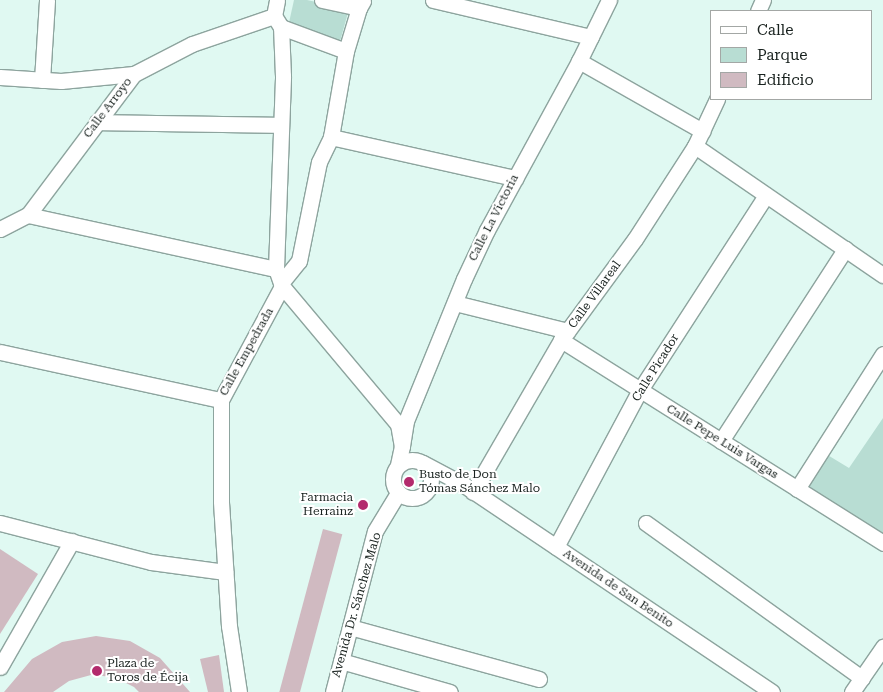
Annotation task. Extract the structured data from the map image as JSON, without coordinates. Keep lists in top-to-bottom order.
{
  "streets": {
    "street": [
      "Calle Arroyo",
      "Calle La Victoria",
      "Calle Villareal",
      "Calle Empedrada",
      "Calle Picador",
      "Calle Pepe Luis Vargas",
      "Avenida de San Benito",
      "Avenida Dr. Sánchez Malo"
    ]
  },
  "crossings": [
    ["Calle Arroyo", "Calle Empedrada"],
    ["Calle La Victoria", "Calle Pepe Luis Vargas"],
    ["Calle La Victoria", "Avenida de San Benito"],
    ["Calle La Victoria", "Avenida Dr. Sánchez Malo"],
    ["Calle Villareal", "Calle Pepe Luis Vargas"],
    ["Calle Villareal", "Avenida de San Benito"],
    ["Calle Picador", "Calle Pepe Luis Vargas"],
    ["Calle Picador", "Avenida de San Benito"],
    ["Avenida de San Benito", "Avenida Dr. Sánchez Malo"]
  ],
  "places": ["Busto de Don Tómas Sánchez Malo", "Farmacia Herrainz", "Plaza de Toros de Écija"],
  "legend": ["Calle", "Parque", "Edificio"]
}
